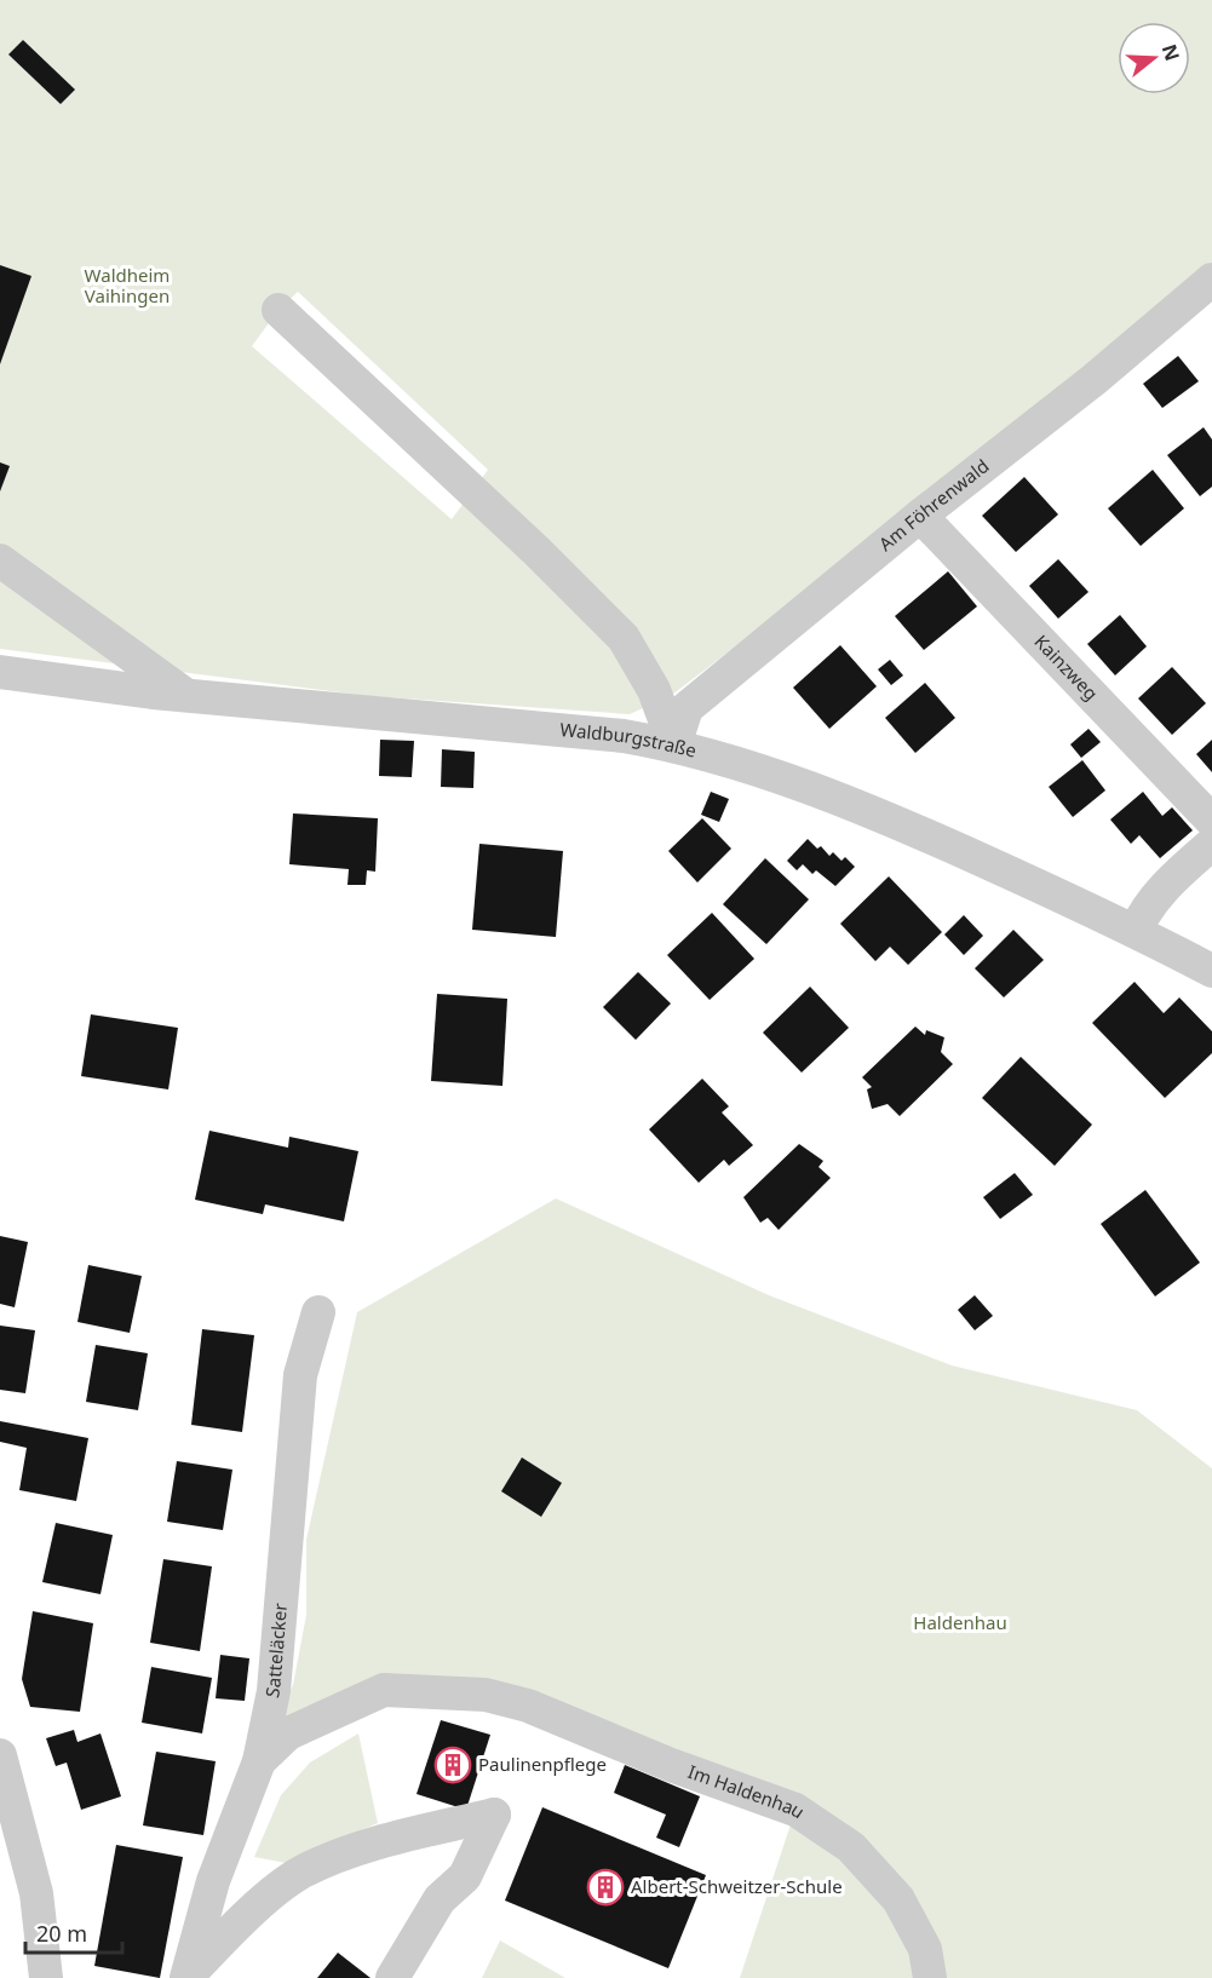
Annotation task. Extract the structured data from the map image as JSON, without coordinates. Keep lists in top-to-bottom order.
{
  "streets": {
    "street": [
      "Am Föhrenwald",
      "Kainzweg",
      "Waldburgstraße",
      "Satteläcker",
      "Im Haldenhau"
    ]
  },
  "crossings": [
    ["Am Föhrenwald", "Kainzweg"],
    ["Am Föhrenwald", "Waldburgstraße"],
    ["Satteläcker", "Im Haldenhau"]
  ],
  "parks": ["Waldheim Vaihingen", "Haldenhau"],
  "places": {
    "building": ["Paulinenpflege", "Albert-Schweitzer-Schule"]
  },
  "scale_bar": "20 m",
  "north": "right"
}
